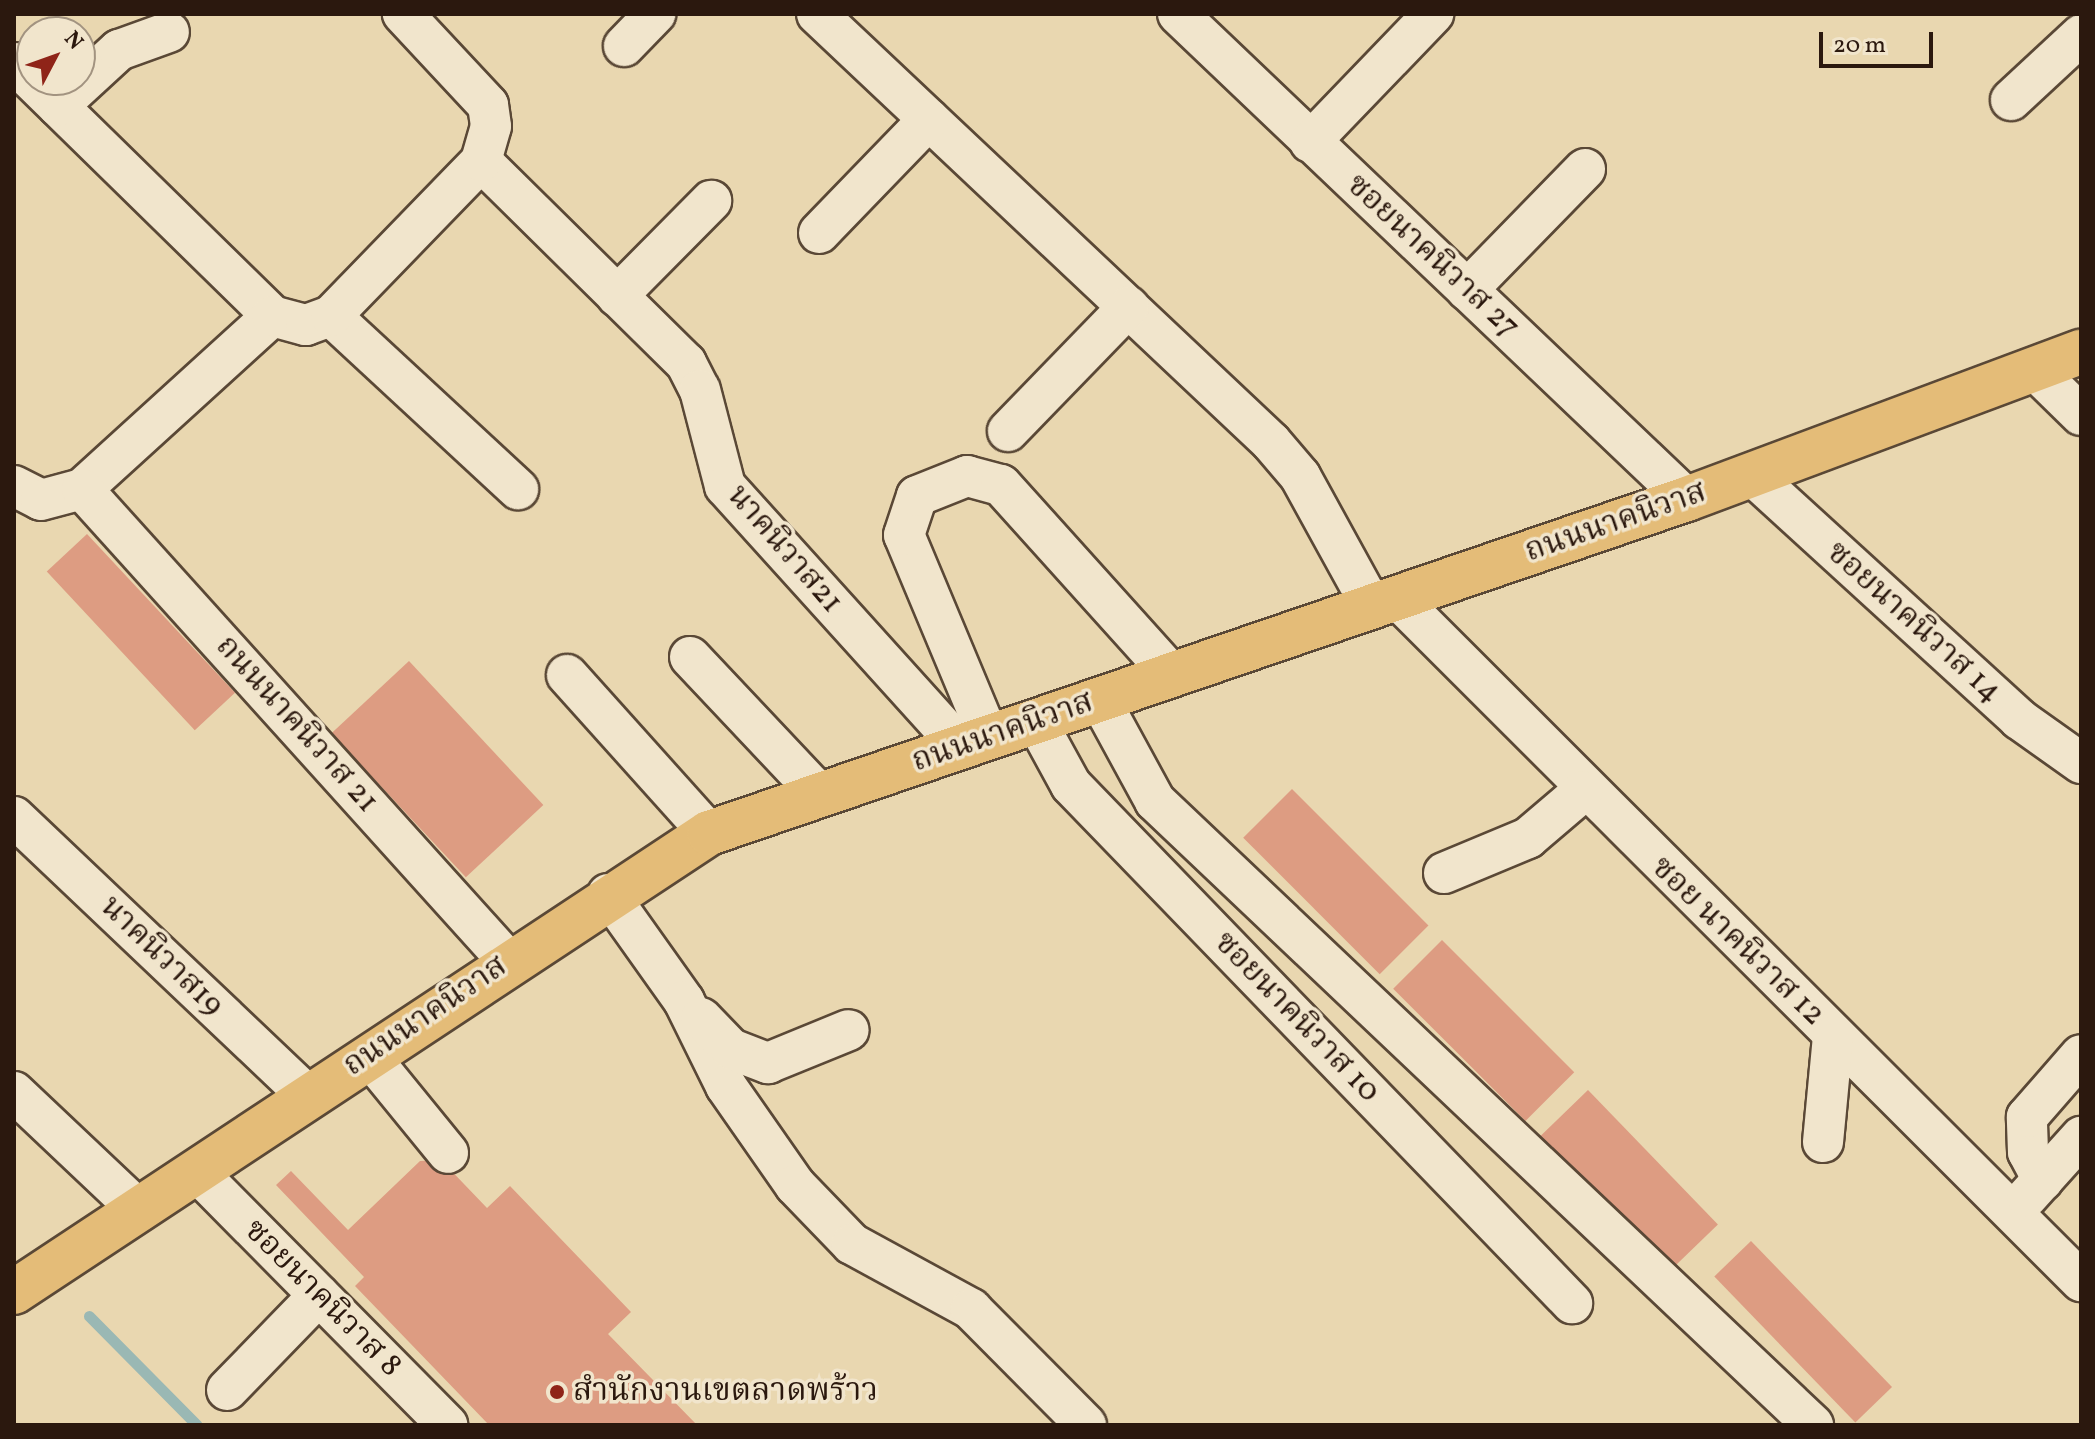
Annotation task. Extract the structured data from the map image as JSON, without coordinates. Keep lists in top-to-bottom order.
{
  "streets": {
    "main road": ["ถนนนาคนิวาส"],
    "street": [
      "ซอยนาคนิวาส 27",
      "นาคนิวาส21",
      "ซอยนาคนิวาส 14",
      "ถนนนาคนิวาส 21",
      "ซอย นาคนิวาส 12",
      "นาคนิวาส19",
      "ซอยนาคนิวาส 10",
      "ซอยนาคนิวาส 8"
    ]
  },
  "crossings": [
    ["ซอยนาคนิวาส 27", "ถนนนาคนิวาส"],
    ["ถนนนาคนิวาส", "นาคนิวาส21"],
    ["ถนนนาคนิวาส", "ซอยนาคนิวาส 14"],
    ["ถนนนาคนิวาส", "ถนนนาคนิวาส 21"],
    ["ถนนนาคนิวาส", "ซอย นาคนิวาส 12"],
    ["ถนนนาคนิวาส", "นาคนิวาส19"],
    ["ถนนนาคนิวาส", "ซอยนาคนิวาส 10"],
    ["ถนนนาคนิวาส", "ซอยนาคนิวาส 8"]
  ],
  "places": ["สำนักงานเขตลาดพร้าว"],
  "scale_bar": "20 m",
  "north": "top right"
}
